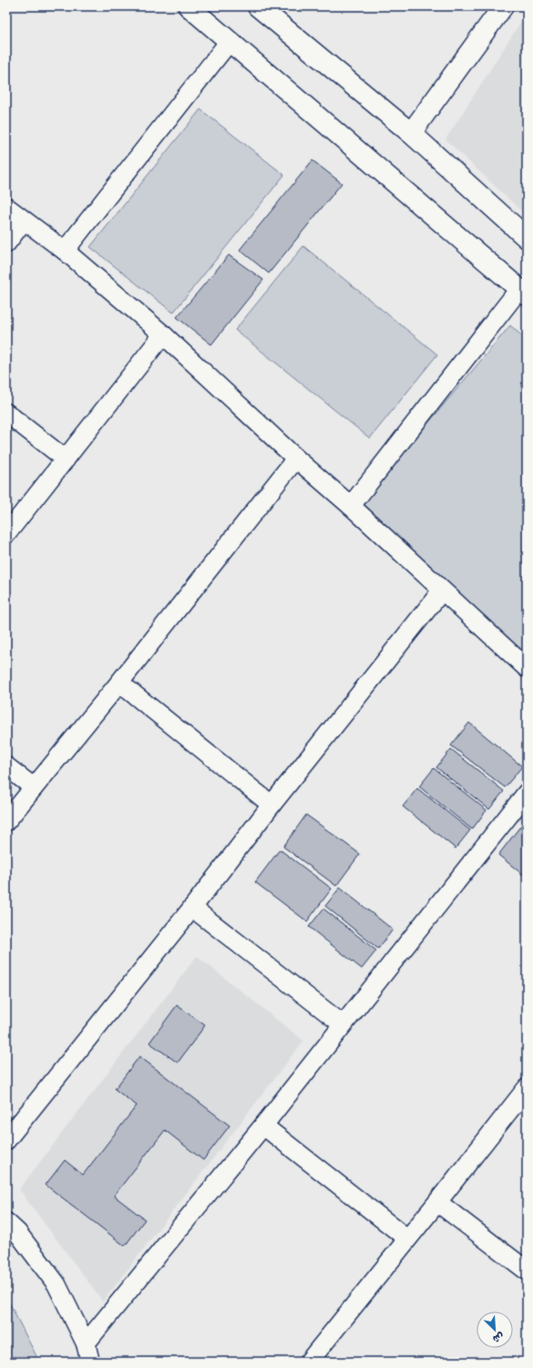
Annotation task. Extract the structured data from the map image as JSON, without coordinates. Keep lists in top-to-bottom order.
{
  "north": "bottom right"
}
